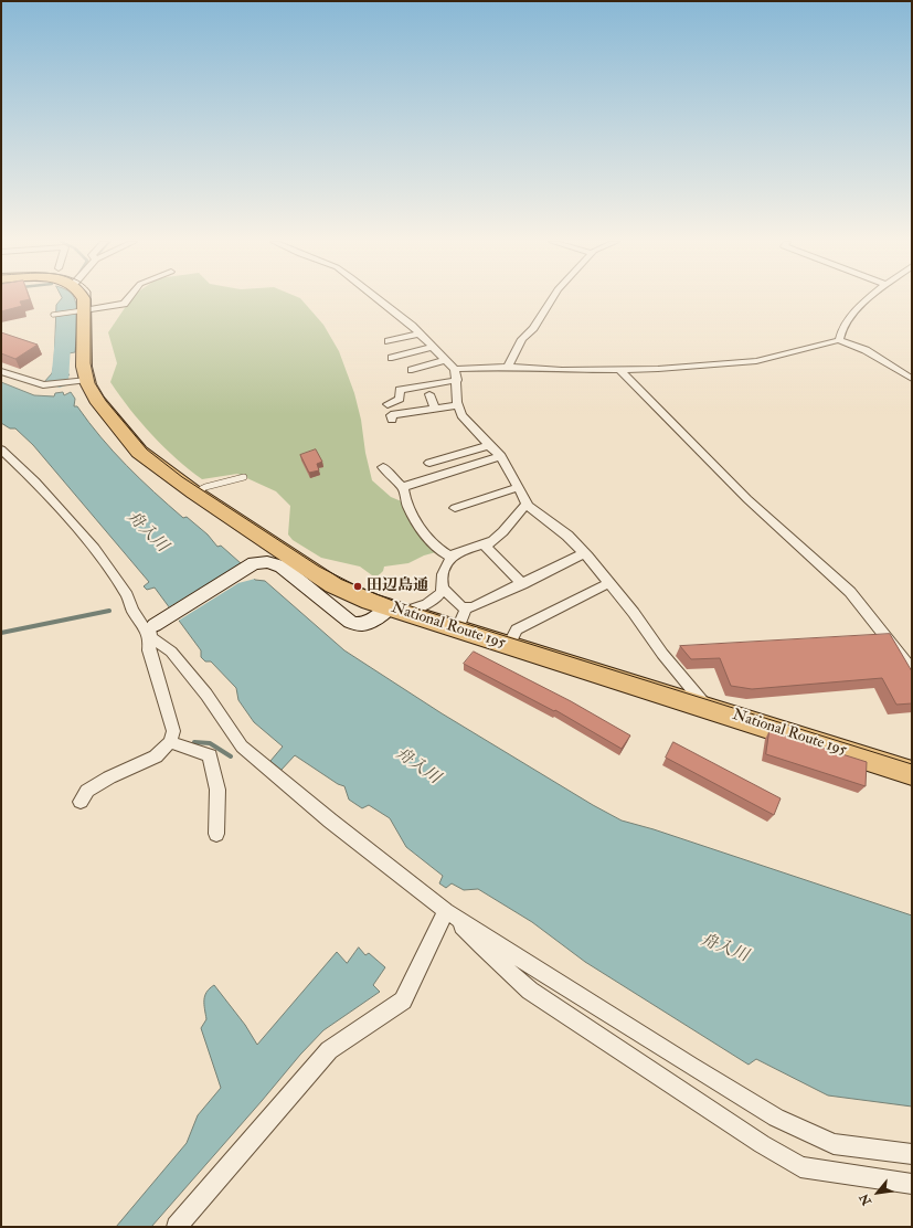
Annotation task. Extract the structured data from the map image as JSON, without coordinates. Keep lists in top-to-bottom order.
{
  "streets": {
    "highway": ["National Route 195"]
  },
  "water": ["舟入川"],
  "places": ["田辺島通"],
  "north": "bottom left"
}
